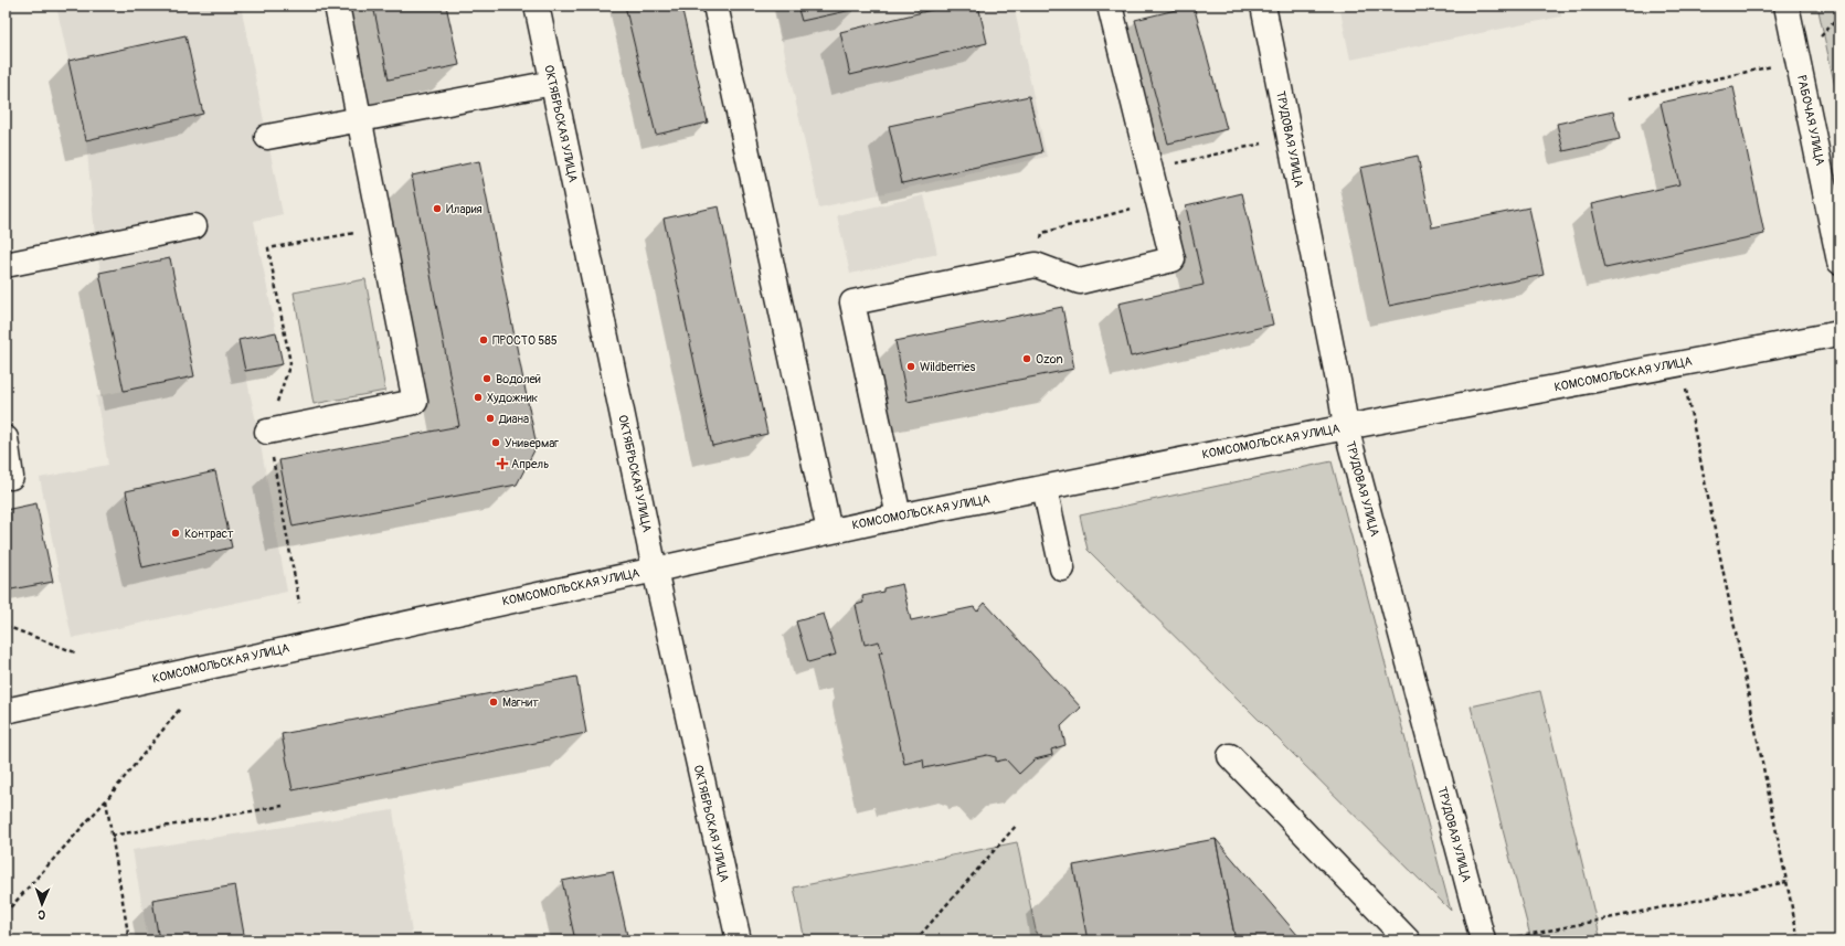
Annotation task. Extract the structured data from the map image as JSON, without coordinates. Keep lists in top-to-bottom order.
{
  "streets": {
    "street": [
      "РАБОЧАЯ УЛИЦА",
      "ОКТЯБРЬСКАЯ УЛИЦА",
      "ТРУДОВАЯ УЛИЦА",
      "КОМСОМОЛЬСКАЯ УЛИЦА"
    ]
  },
  "crossings": [
    ["ОКТЯБРЬСКАЯ УЛИЦА", "КОМСОМОЛЬСКАЯ УЛИЦА"],
    ["ТРУДОВАЯ УЛИЦА", "КОМСОМОЛЬСКАЯ УЛИЦА"]
  ],
  "places": {
    "other": [
      "Илария",
      "ПРОСТО 585",
      "Ozon",
      "Wildberries",
      "Водолей",
      "Художник",
      "Диана",
      "Универмаг",
      "Контраст",
      "Магнит"
    ],
    "health": ["Апрель"]
  },
  "north": "bottom"
}
